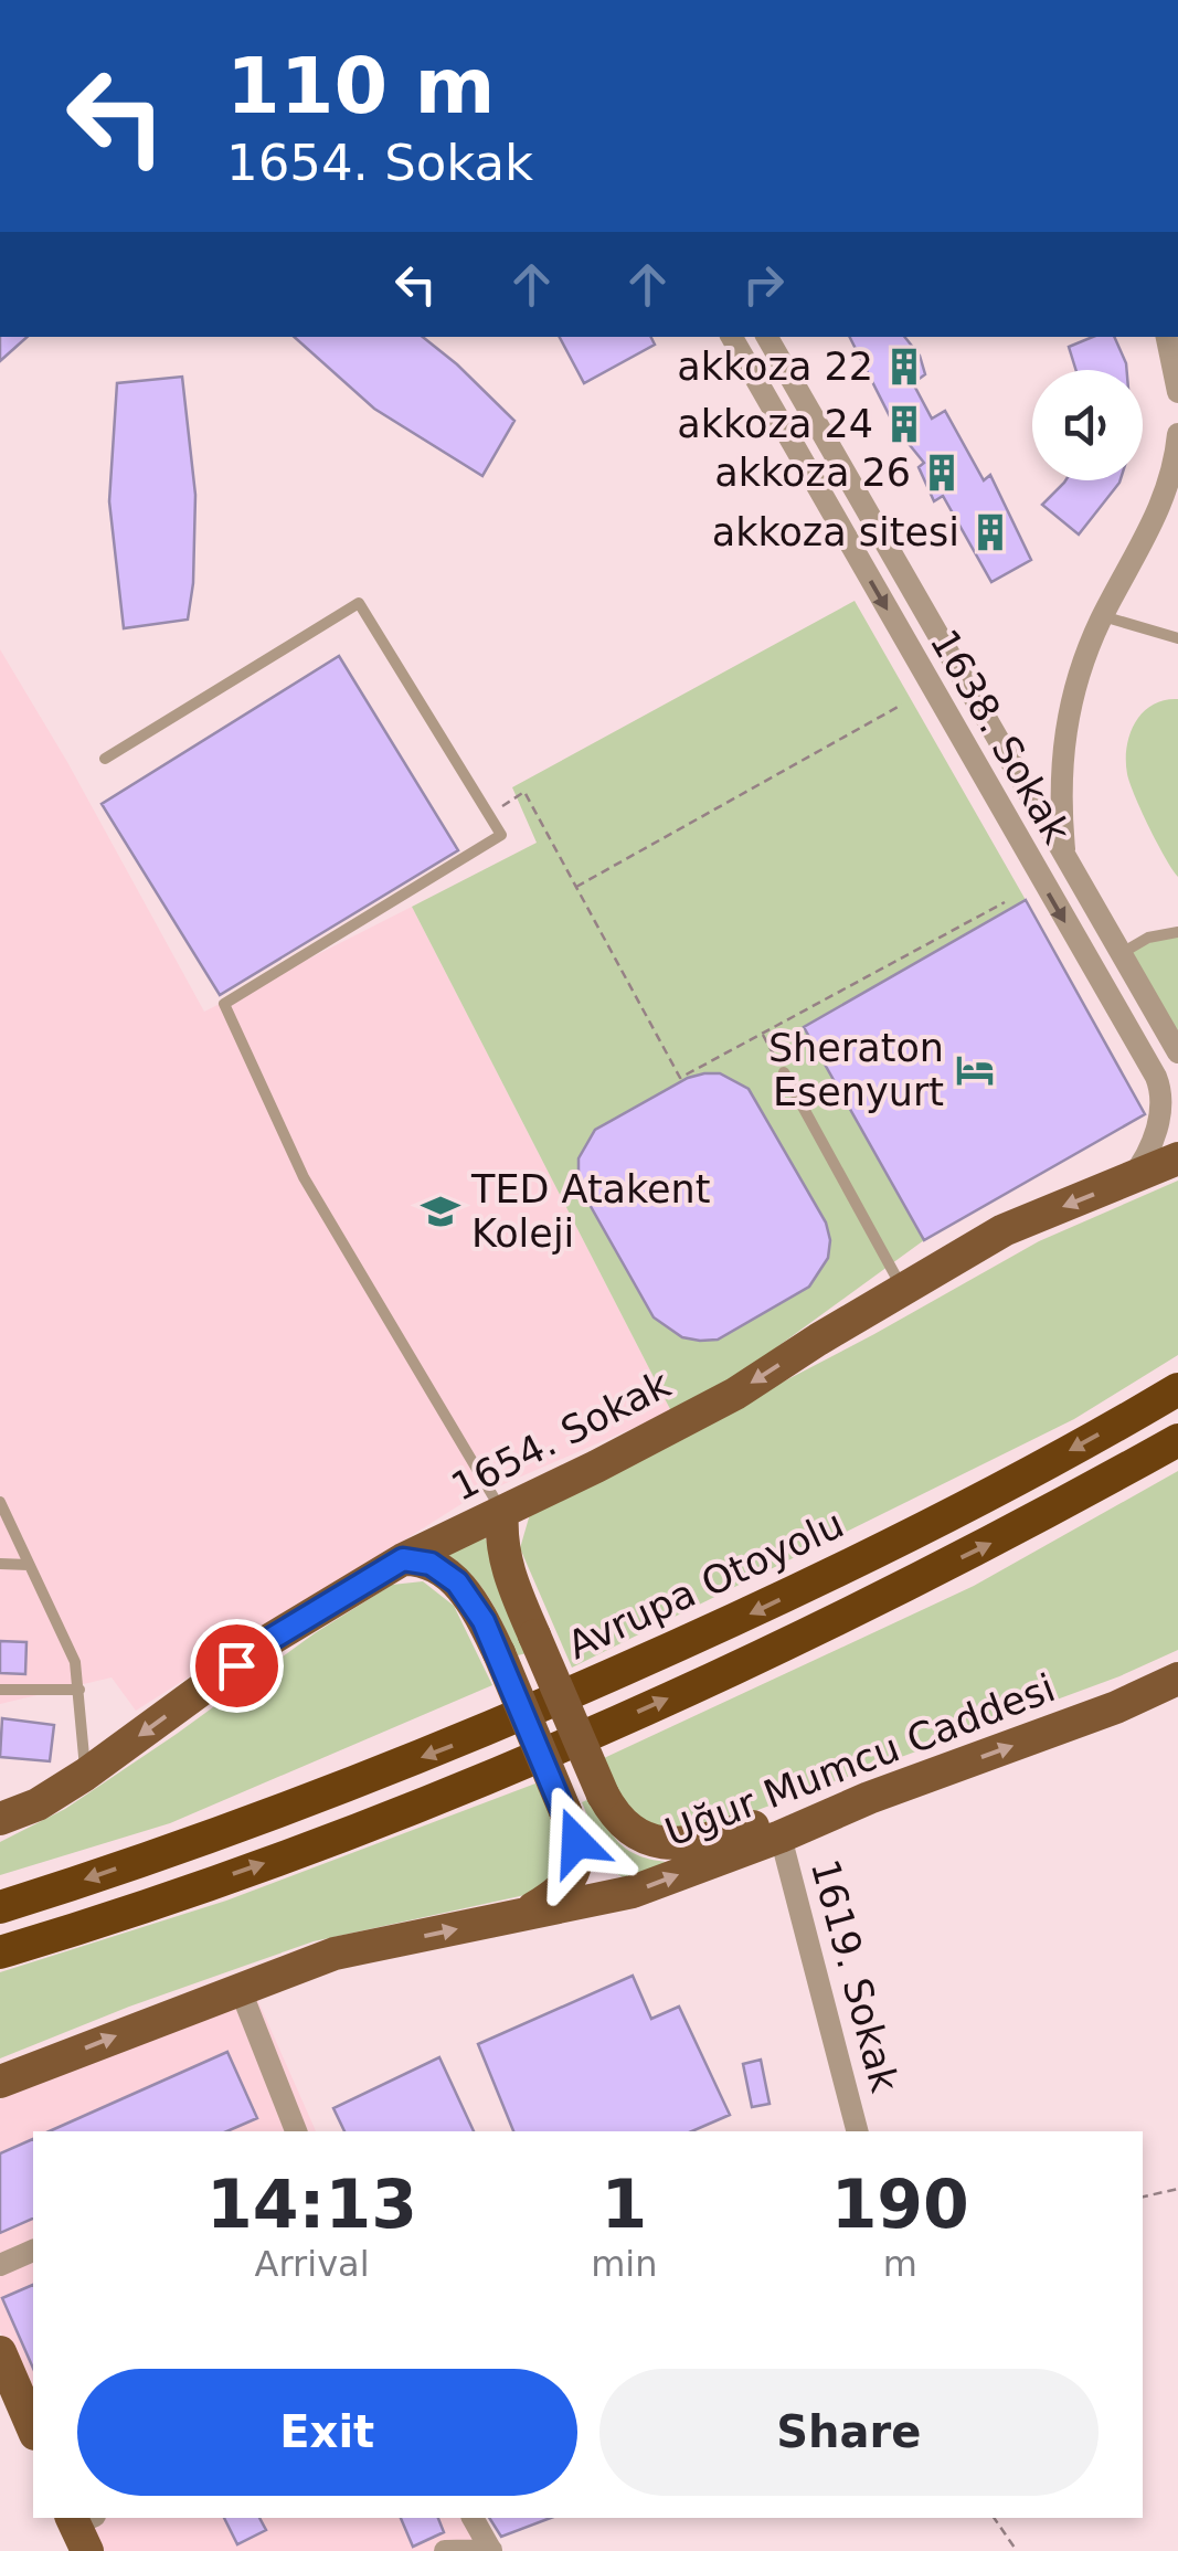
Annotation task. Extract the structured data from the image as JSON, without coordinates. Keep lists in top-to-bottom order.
{
  "streets": {
    "highway": ["Avrupa Otoyolu"],
    "main road": ["1654. Sokak", "Uğur Mumcu Caddesi"],
    "street": ["1638. Sokak", "1619. Sokak"]
  },
  "crossings": [
    ["1638. Sokak", "1654. Sokak"],
    ["Uğur Mumcu Caddesi", "1619. Sokak"]
  ],
  "one_way": ["1654. Sokak", "Uğur Mumcu Caddesi"],
  "places": {
    "building": [
      "akkoza 22",
      "akkoza 24",
      "akkoza 26",
      "akkoza sitesi"
    ],
    "hotel": ["Sheraton Esenyurt"],
    "school or university": ["TED Atakent Koleji"]
  },
  "page": {
    "turn": ["110 m", "1654. Sokak"],
    "eta": [
      "14:13",
      "Arrival",
      "1",
      "min",
      "190",
      "m"
    ],
    "buttons": ["Exit", "Share"]
  }
}
